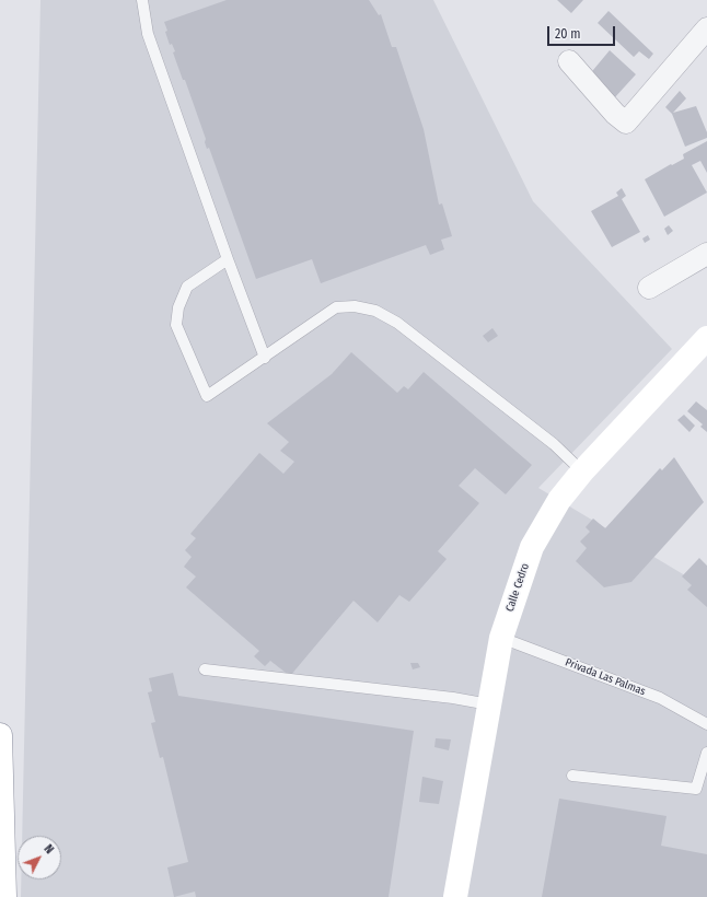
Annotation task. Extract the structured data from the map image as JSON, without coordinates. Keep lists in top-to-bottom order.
{
  "streets": {
    "main road": ["Calle Cedro"],
    "lane": ["Privada Las Palmas"]
  },
  "crossings": [
    ["Calle Cedro", "Privada Las Palmas"]
  ],
  "scale_bar": "20 m",
  "north": "top right"
}
